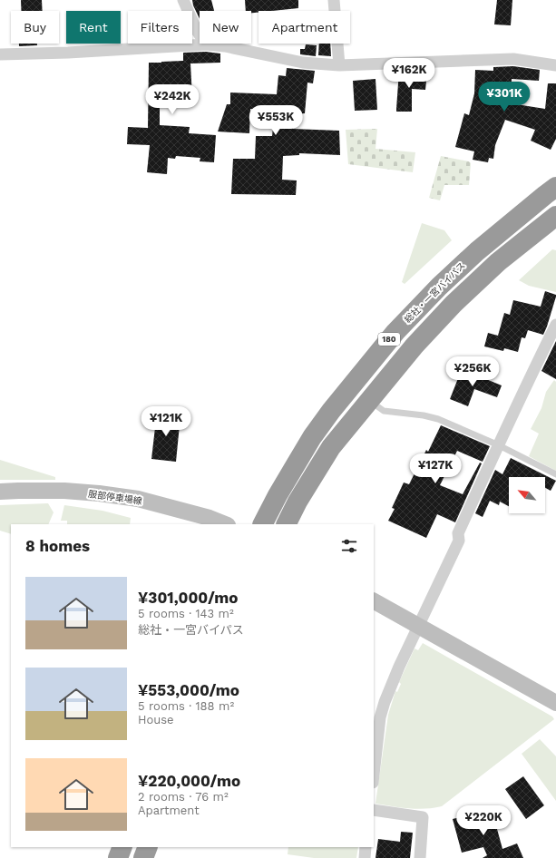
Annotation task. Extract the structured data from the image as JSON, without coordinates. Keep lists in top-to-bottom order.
{
  "streets": {
    "highway": ["総社・一宮バイパス", "180"],
    "main road": ["服部停車場線"]
  },
  "north": "top left",
  "page": {
    "chip": [
      "Buy",
      "Rent",
      "Filters",
      "New",
      "Apartment"
    ],
    "price": [
      "¥162K",
      "¥301K",
      "¥242K",
      "¥553K",
      "¥256K",
      "¥121K",
      "¥127K",
      "¥220K"
    ],
    "heading": "8 homes",
    "list": [
      {
        "name": "¥301,000/mo",
        "note": "5 rooms · 143 m² · 総社・一宮バイパス"
      },
      {
        "name": "¥553,000/mo",
        "note": "5 rooms · 188 m² · House"
      },
      {
        "name": "¥220,000/mo",
        "note": "2 rooms · 76 m² · Apartment"
      }
    ]
  }
}
